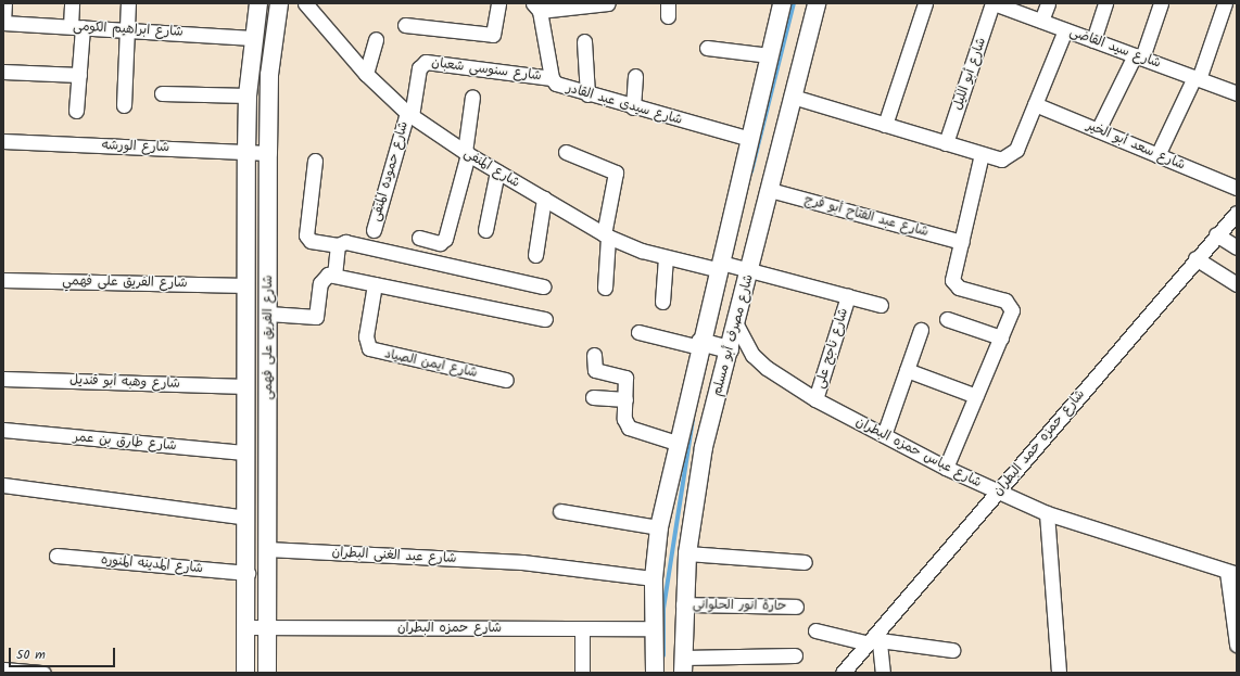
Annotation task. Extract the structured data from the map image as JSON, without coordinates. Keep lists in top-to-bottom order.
{
  "streets": {
    "street": [
      "شارع ابراهيم الكومى",
      "شارع سيد القاضى",
      "شارع سنوسى شعبان",
      "شارع أبو الليل",
      "شارع سيدى عبد القادر",
      "شارع سعد أبو الخير",
      "شارع الورشه",
      "شارع المنفى",
      "شارع حموده المنفى",
      "شارع عبد الفتاح أبو فرج",
      "شارع الفريق على فهمي",
      "شارع مصرف أبو مسلم",
      "شارع الفريق على فهمى",
      "شارع ناجح على",
      "شارع ايمن الصياد",
      "شارع وهبه أبو قنديل",
      "شارع طارق بن عمر",
      "شارع حمزه حمد البطران",
      "شارع عباس حمزه البطران",
      "شارع عبد الغنى البطران",
      "شارع المدينه المنوره",
      "حارة انور الحلوانى",
      "شارع حمزه البطران"
    ]
  },
  "crossings": [
    ["شارع ابراهيم الكومى", "شارع الفريق على فهمى"],
    ["شارع سيد القاضى", "شارع أبو الليل"],
    ["شارع سنوسى شعبان", "شارع سيدى عبد القادر"],
    ["شارع سنوسى شعبان", "شارع المنفى"],
    ["شارع سنوسى شعبان", "شارع حموده المنفى"],
    ["شارع الورشه", "شارع الفريق على فهمى"],
    ["شارع المنفى", "شارع حموده المنفى"],
    ["شارع المنفى", "شارع مصرف أبو مسلم"],
    ["شارع المنفى", "شارع ناجح على"],
    ["شارع عبد الفتاح أبو فرج", "شارع مصرف أبو مسلم"],
    ["شارع الفريق على فهمي", "شارع الفريق على فهمى"],
    ["شارع مصرف أبو مسلم", "شارع عباس حمزه البطران"],
    ["شارع مصرف أبو مسلم", "حارة انور الحلوانى"],
    ["شارع الفريق على فهمى", "شارع وهبه أبو قنديل"],
    ["شارع الفريق على فهمى", "شارع طارق بن عمر"],
    ["شارع الفريق على فهمى", "شارع عبد الغنى البطران"],
    ["شارع الفريق على فهمى", "شارع المدينه المنوره"],
    ["شارع الفريق على فهمى", "شارع حمزه البطران"],
    ["شارع ناجح على", "شارع عباس حمزه البطران"],
    ["شارع حمزه حمد البطران", "شارع عباس حمزه البطران"]
  ],
  "scale_bar": "50 m"
}
